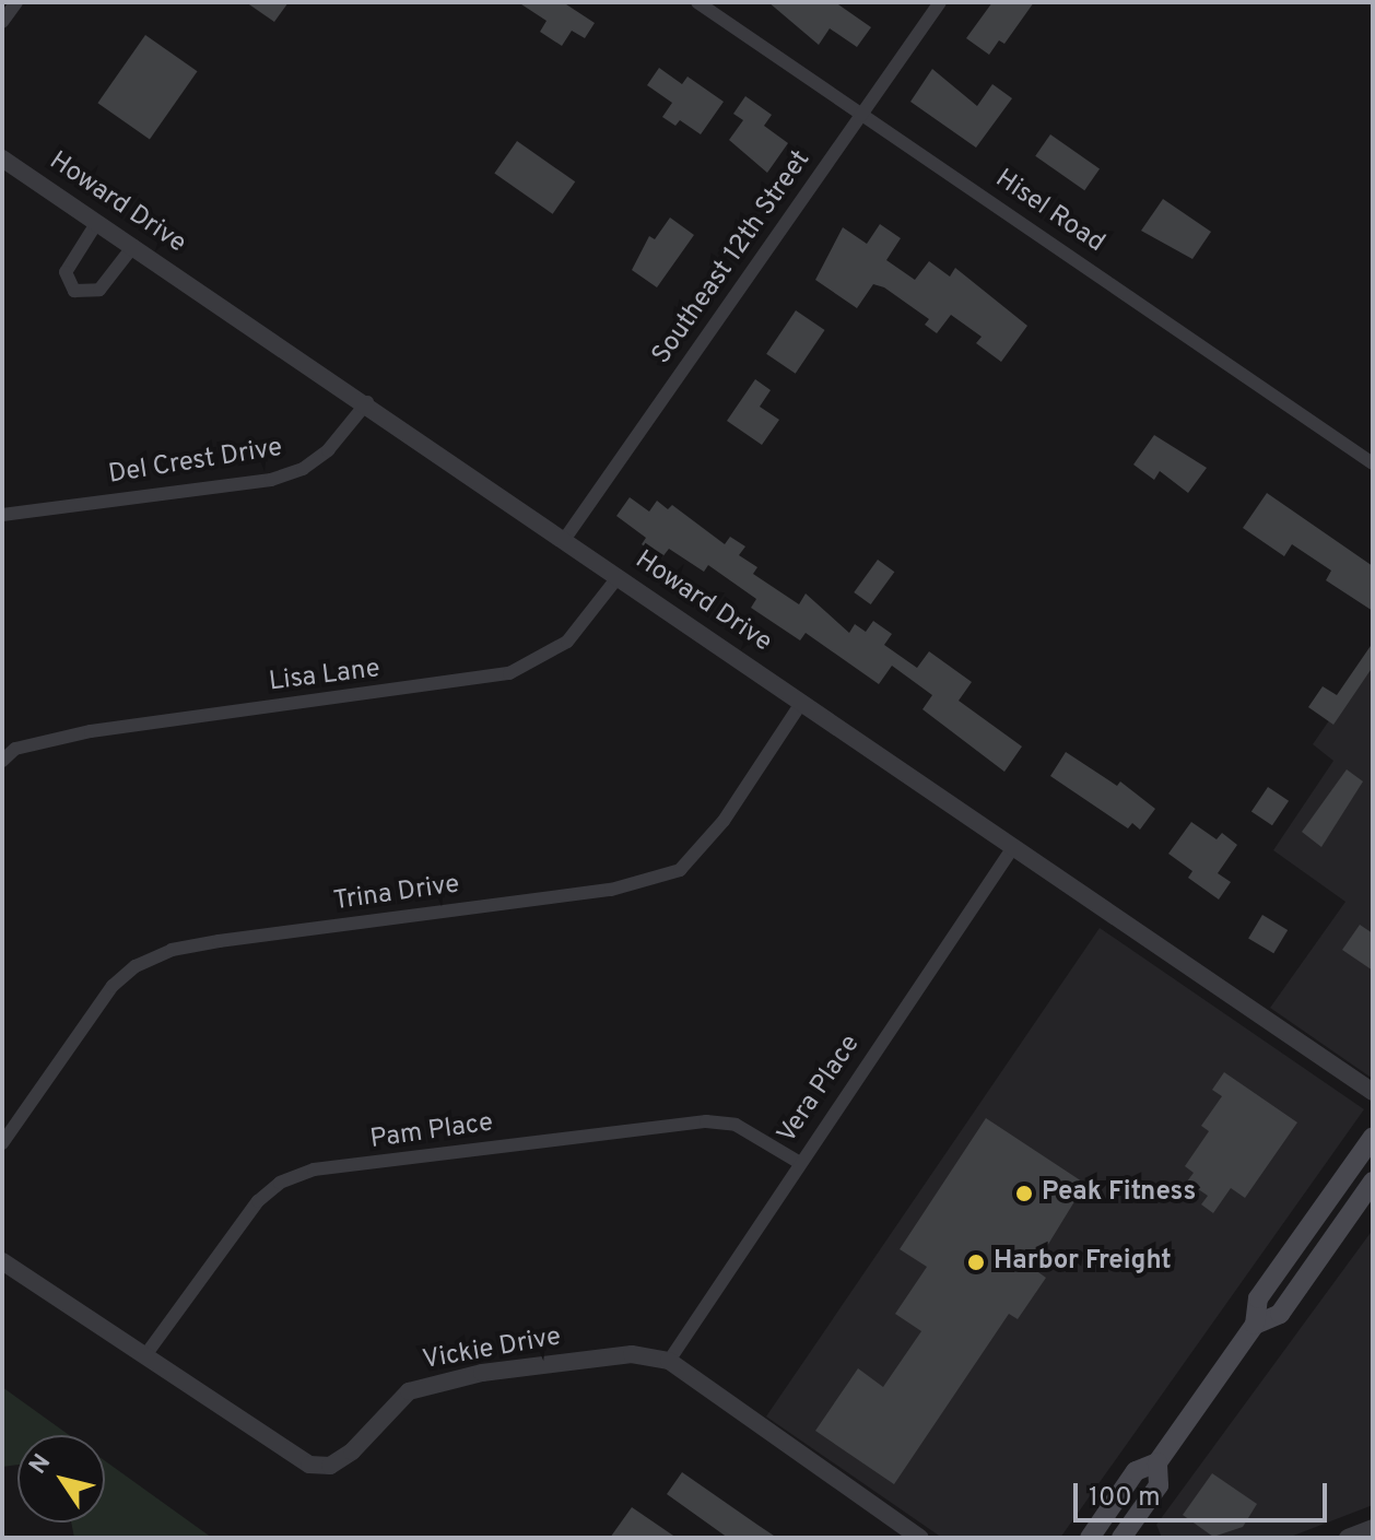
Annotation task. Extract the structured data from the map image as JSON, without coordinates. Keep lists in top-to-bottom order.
{
  "streets": {
    "street": [
      "Howard Drive",
      "Hisel Road",
      "Southeast 12th Street",
      "Del Crest Drive",
      "Lisa Lane",
      "Trina Drive",
      "Vera Place",
      "Pam Place",
      "Vickie Drive"
    ]
  },
  "crossings": [
    ["Howard Drive", "Southeast 12th Street"],
    ["Howard Drive", "Del Crest Drive"],
    ["Howard Drive", "Lisa Lane"],
    ["Howard Drive", "Trina Drive"],
    ["Howard Drive", "Vera Place"],
    ["Hisel Road", "Southeast 12th Street"],
    ["Vera Place", "Pam Place"],
    ["Vera Place", "Vickie Drive"],
    ["Pam Place", "Vickie Drive"]
  ],
  "places": ["Peak Fitness", "Harbor Freight"],
  "scale_bar": "100 m",
  "north": "top left"
}
